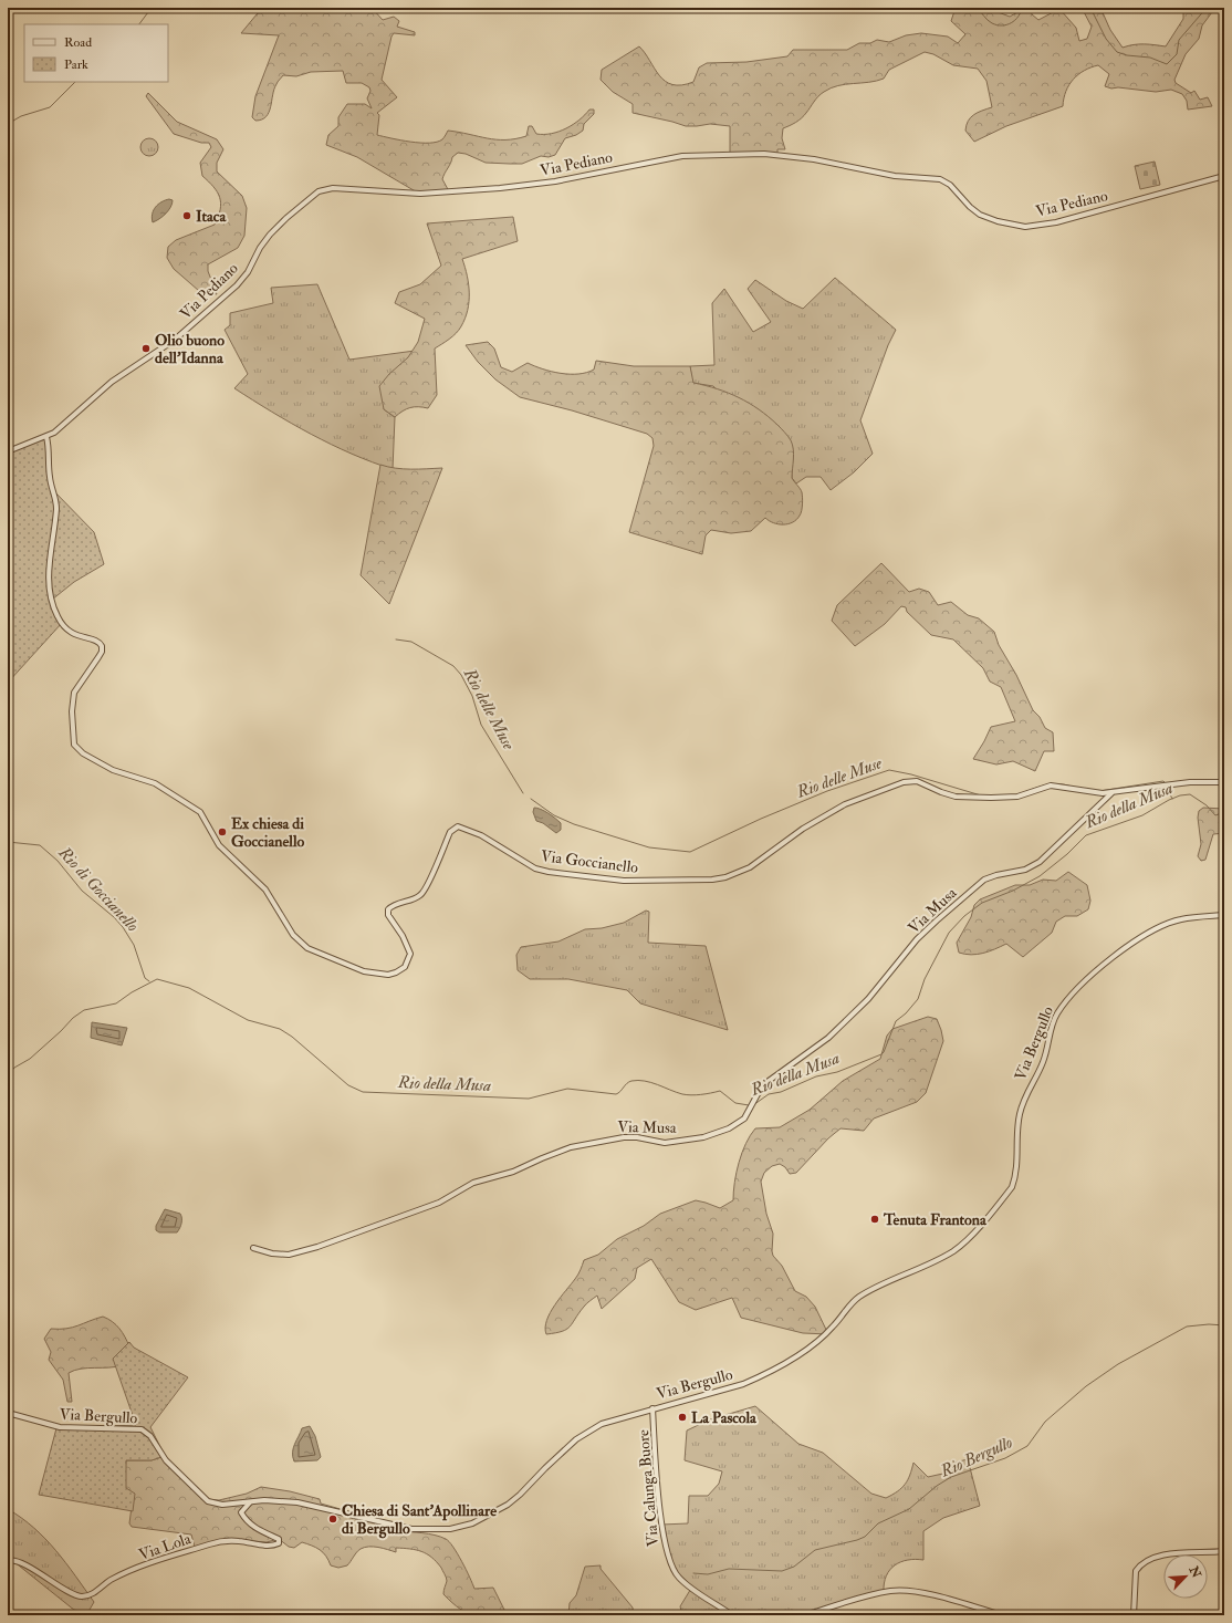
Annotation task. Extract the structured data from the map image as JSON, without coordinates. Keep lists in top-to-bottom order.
{
  "streets": {
    "street": [
      "Via Pediano",
      "Via Goccianello",
      "Via Musa",
      "Via Bergullo",
      "Via Calunga Buore",
      "Via Lola"
    ]
  },
  "crossings": [
    ["Via Pediano", "Via Goccianello"],
    ["Via Goccianello", "Via Musa"],
    ["Via Bergullo", "Via Calunga Buore"],
    ["Via Bergullo", "Via Lola"]
  ],
  "water": [
    "Rio delle Muse",
    "Rio della Musa",
    "Rio di Goccianello",
    "Rio Bergullo"
  ],
  "places": [
    "Itaca",
    "Olio buono dell'Idanna",
    "Ex chiesa di Goccianello",
    "Tenuta Frantona",
    "La Pascola",
    "Chiesa di Sant'Apollinare di Bergullo"
  ],
  "legend": ["Road", "Park"],
  "north": "top right"
}
